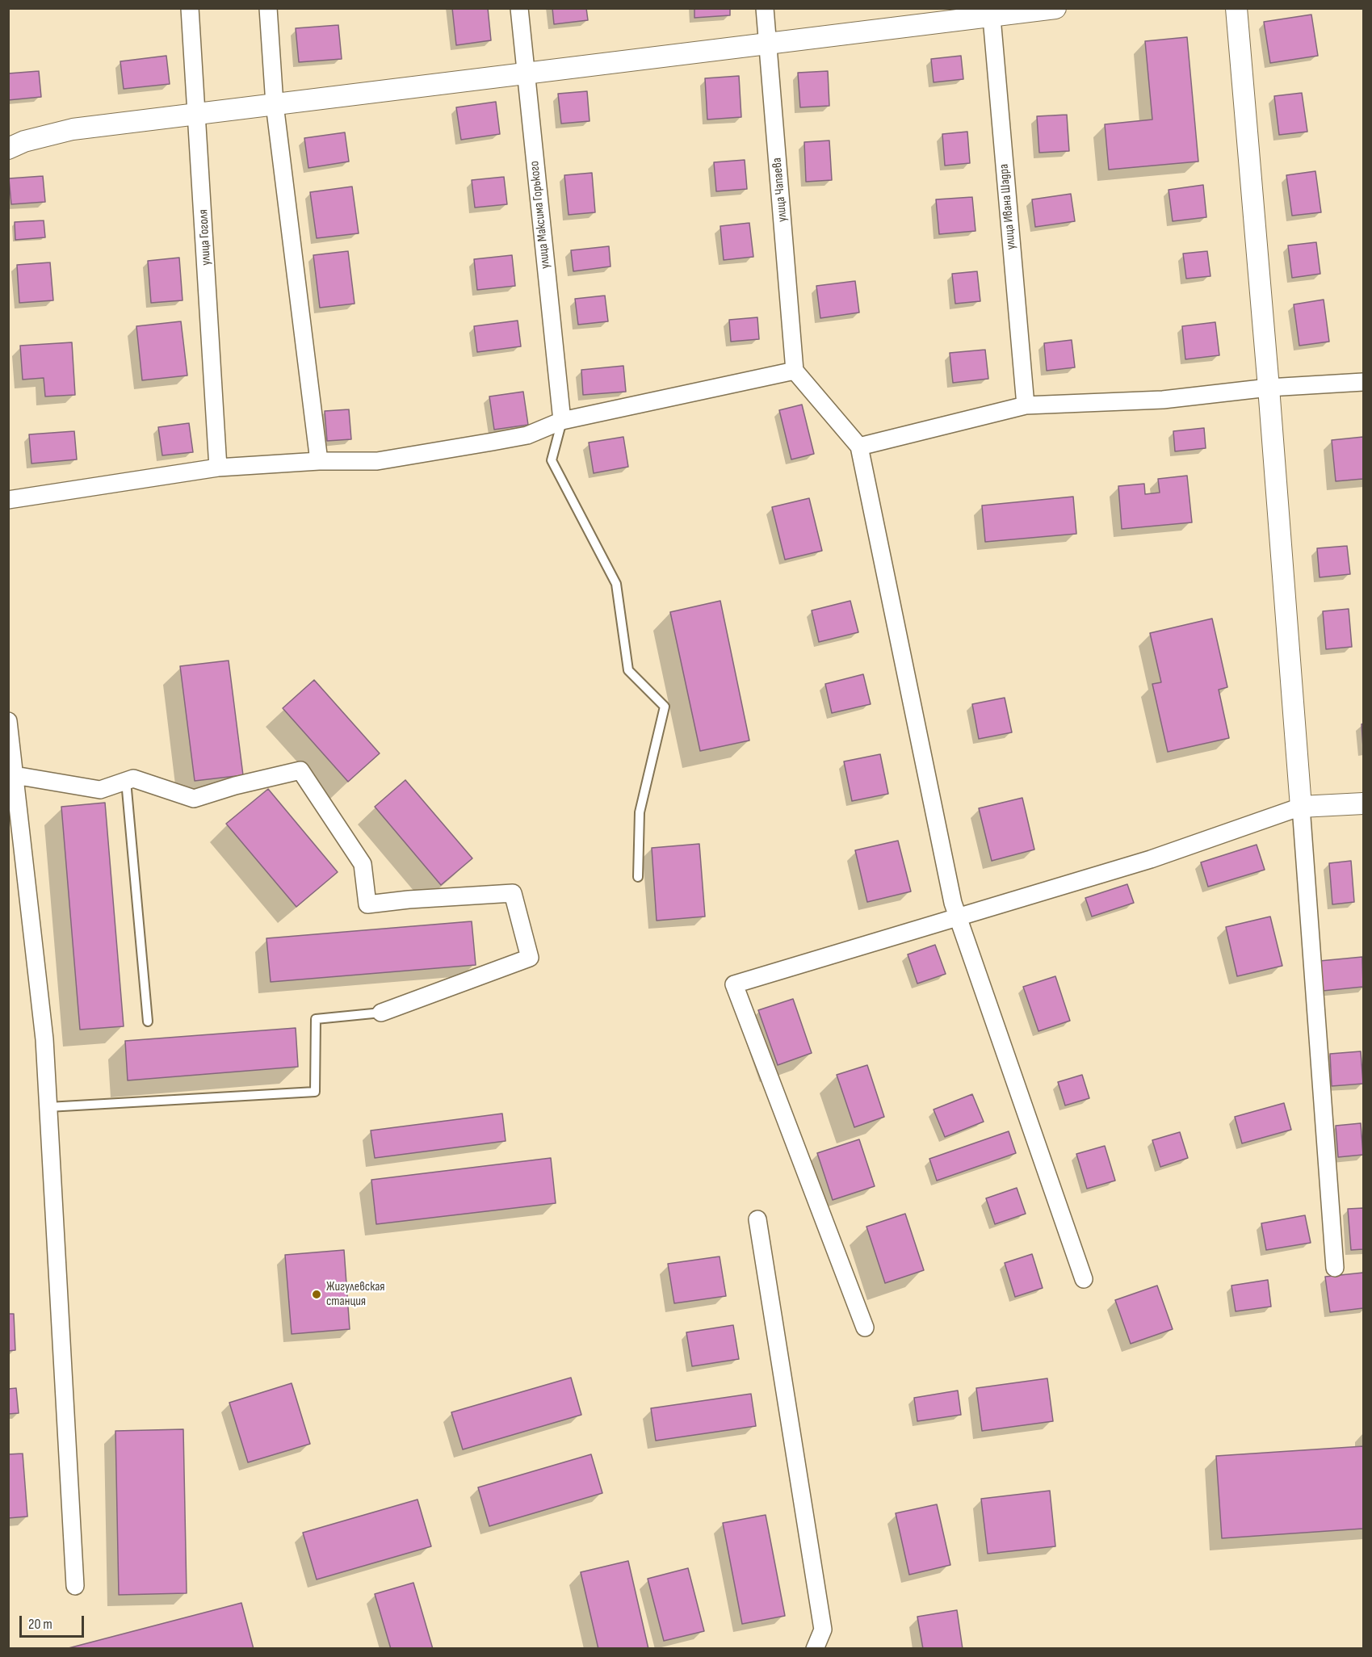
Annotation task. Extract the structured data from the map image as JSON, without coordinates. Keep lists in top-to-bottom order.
{
  "streets": {
    "street": [
      "улица Чапаева",
      "улица Ивана Шадра",
      "улица Максима Горького",
      "улица Гоголя"
    ]
  },
  "places": ["Жигулевская станция"],
  "scale_bar": "20 m"
}
